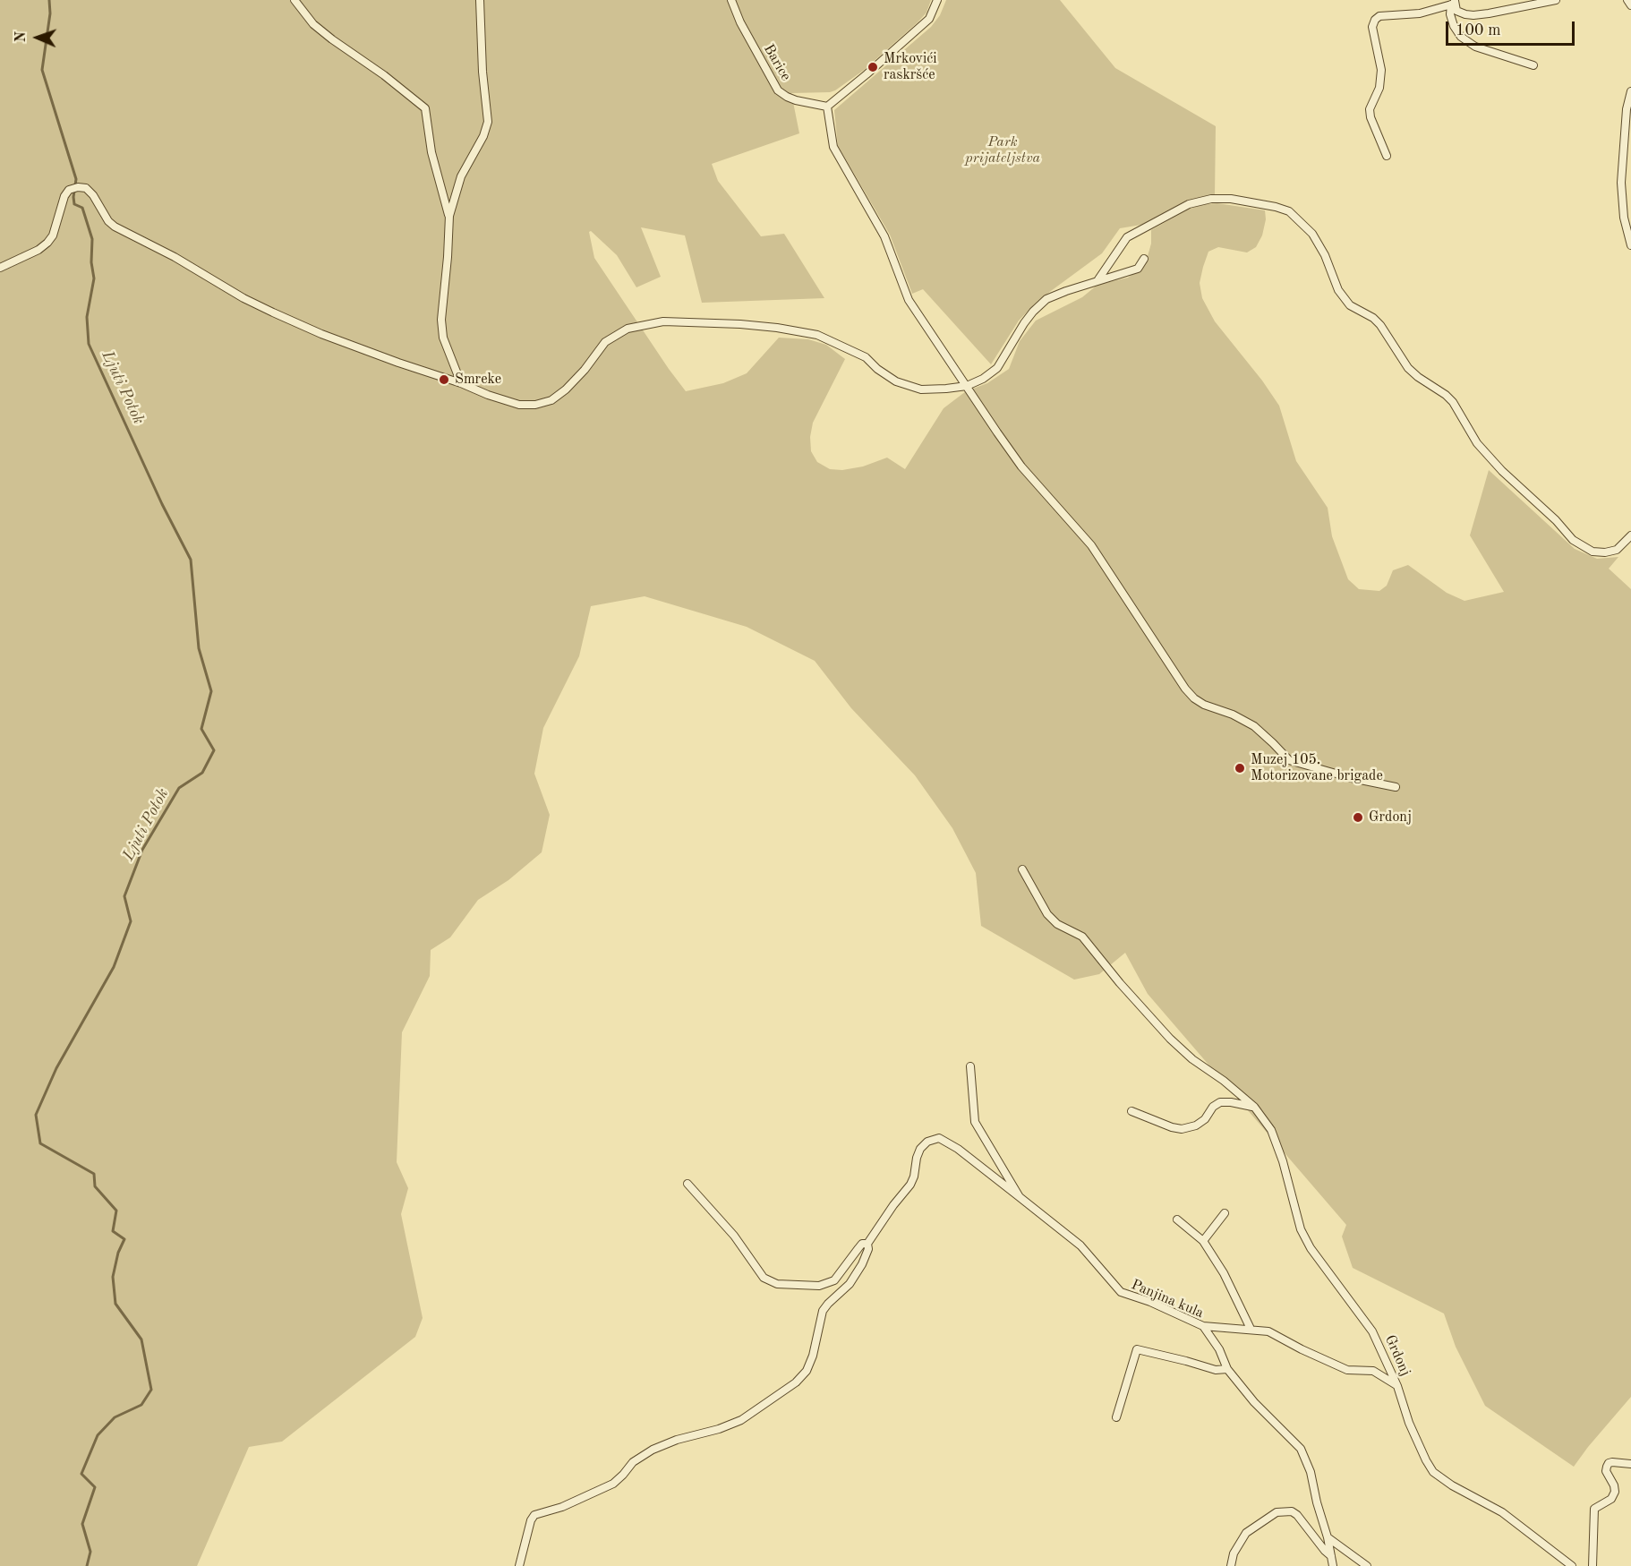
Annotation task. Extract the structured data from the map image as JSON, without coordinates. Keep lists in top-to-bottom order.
{
  "streets": {
    "street": ["Barice", "Panjina kula", "Grdonj"]
  },
  "water": ["Ljuti Potok"],
  "parks": ["Park prijateljstva"],
  "places": [
    "Mrkovići raskršće",
    "Smreke",
    "Muzej 105. Motorizovane brigade",
    "Grdonj"
  ],
  "scale_bar": "100 m",
  "north": "left"
}
